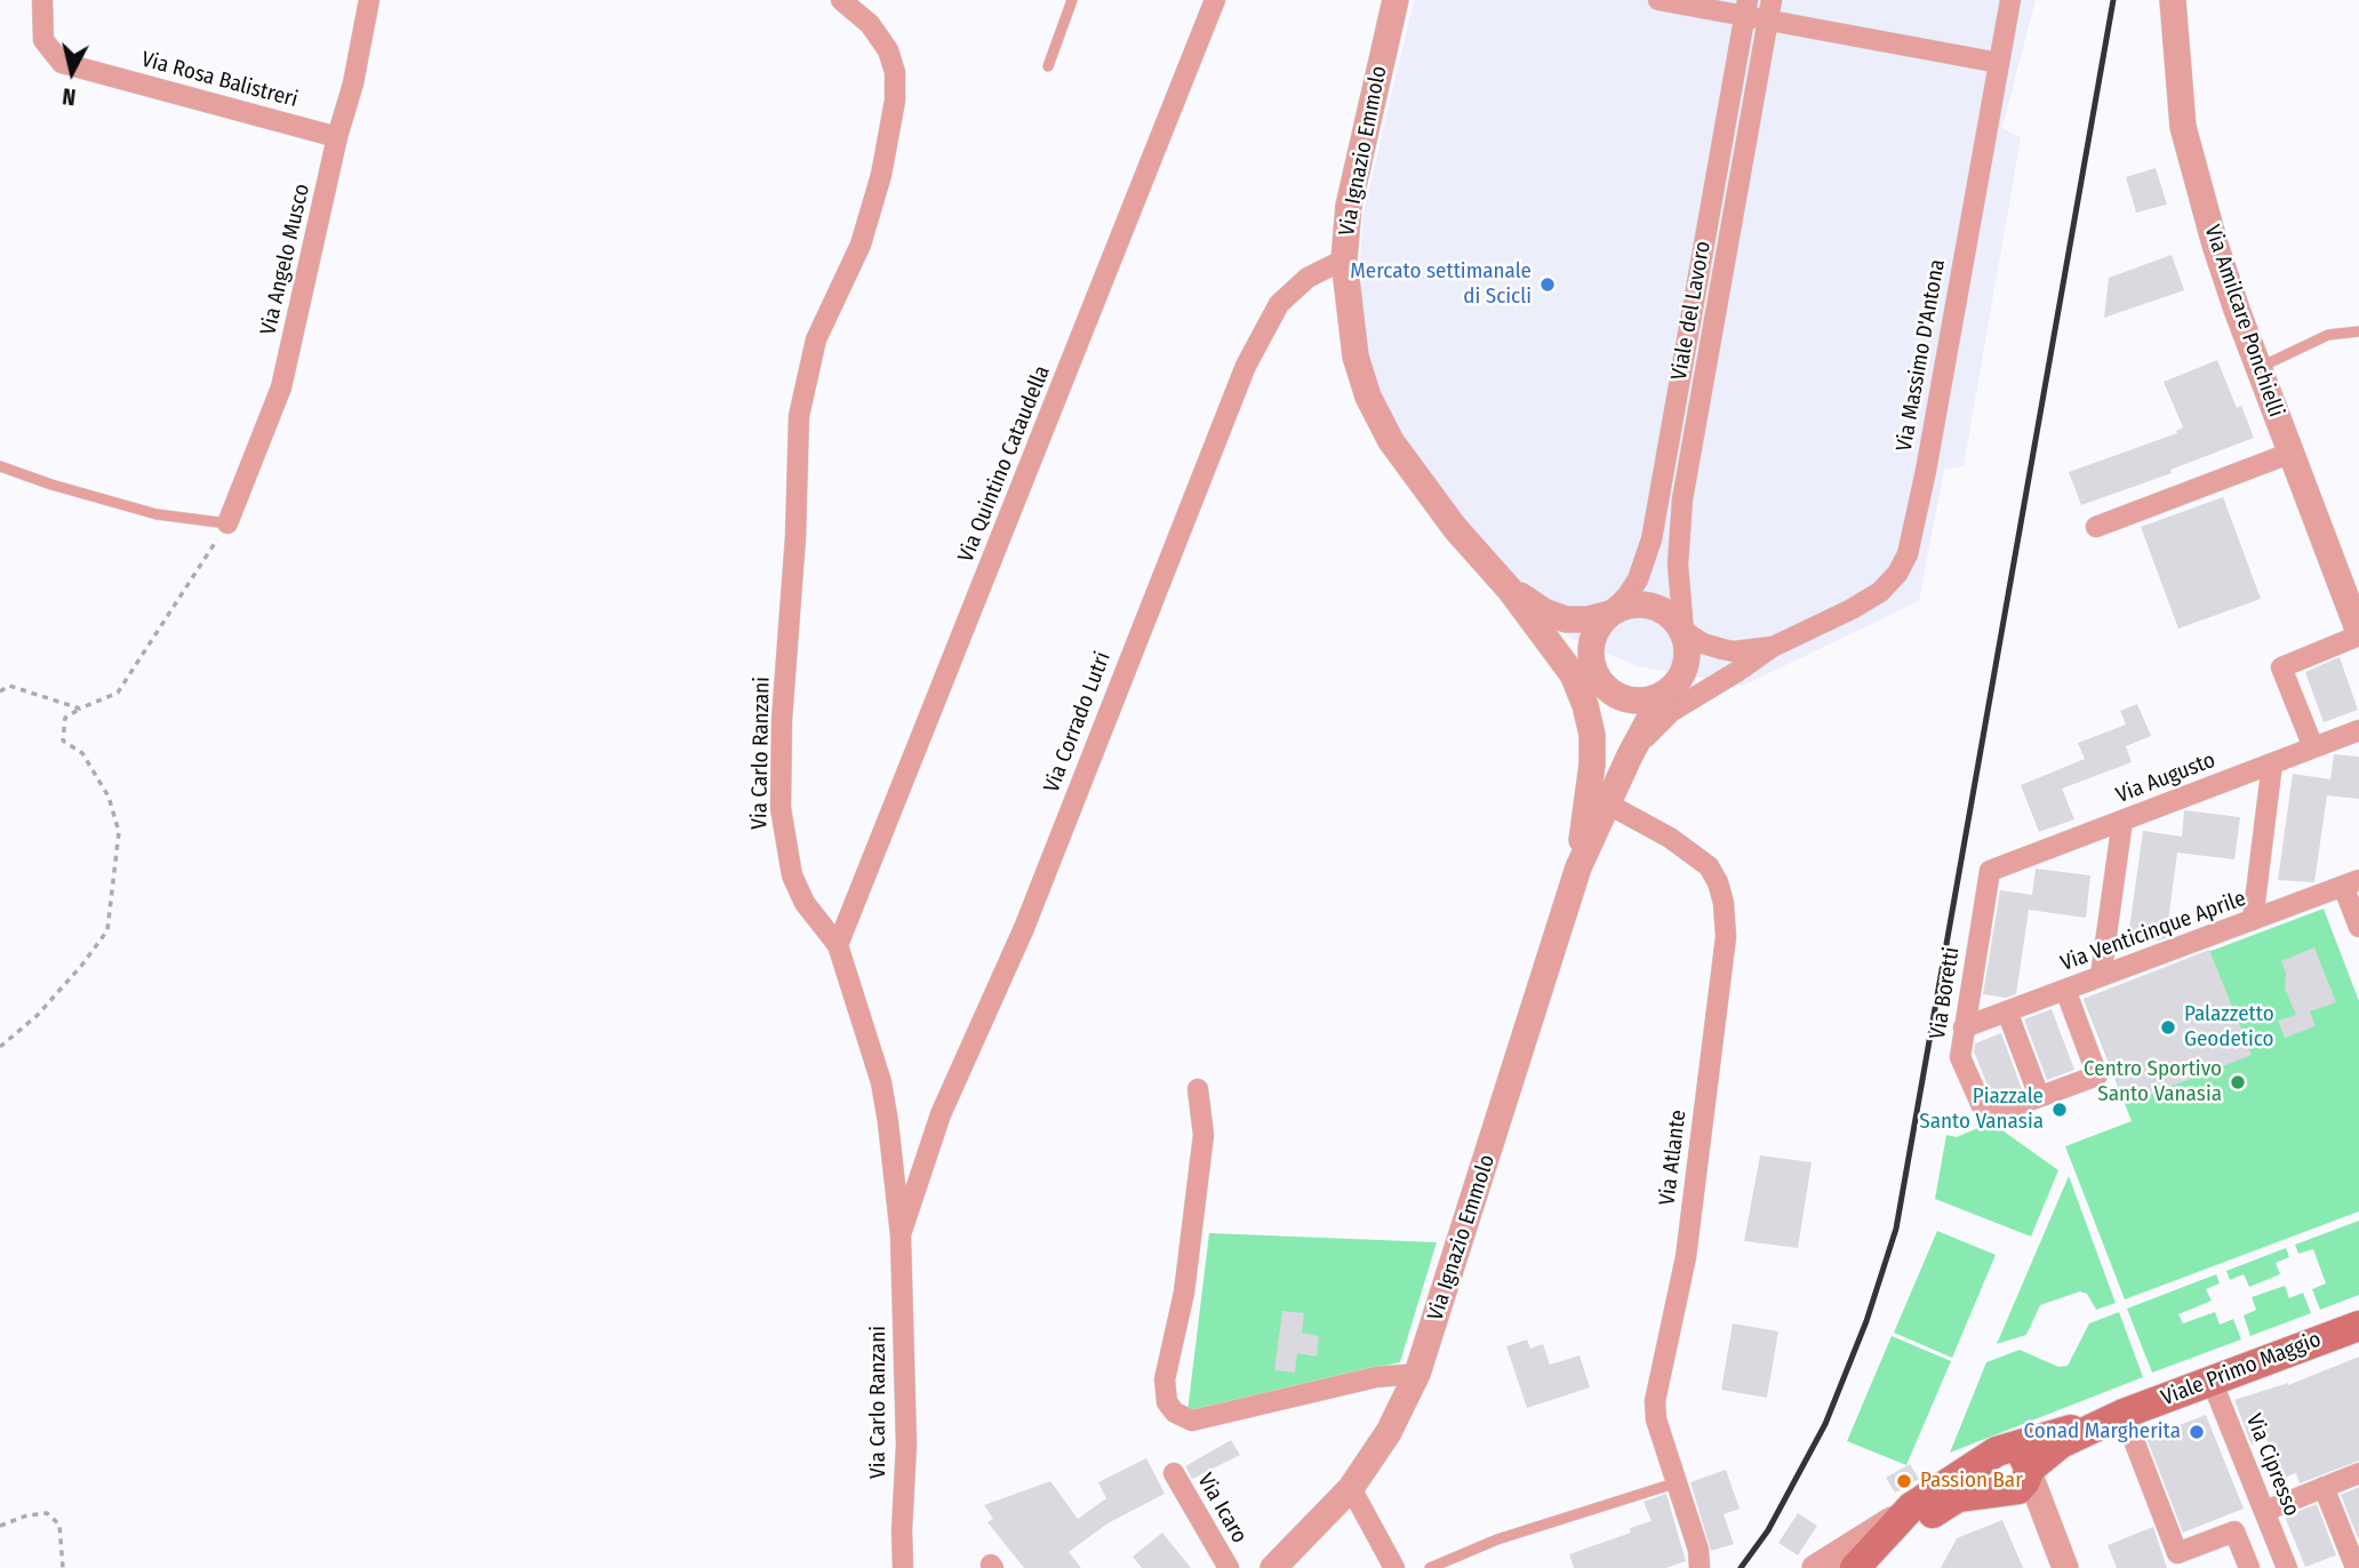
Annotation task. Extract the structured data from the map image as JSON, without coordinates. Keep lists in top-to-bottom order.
{
  "streets": {
    "main road": ["Viale Primo Maggio"],
    "street": [
      "Via Rosa Balistreri",
      "Via Ignazio Emmolo",
      "Via Angelo Musco",
      "Viale del Lavoro",
      "Via Amilcare Ponchielli",
      "Via Massimo D'Antona",
      "Via Quintino Cataudella",
      "Via Corrado Lutri",
      "Via Carlo Ranzani",
      "Via Augusto",
      "Via Venticinque Aprile",
      "Via Boretti",
      "Via Atlante",
      "Via Cipresso",
      "Via Icaro"
    ]
  },
  "crossings": [
    ["Via Rosa Balistreri", "Via Angelo Musco"],
    ["Via Ignazio Emmolo", "Via Corrado Lutri"],
    ["Via Quintino Cataudella", "Via Carlo Ranzani"],
    ["Via Corrado Lutri", "Via Carlo Ranzani"],
    ["Via Augusto", "Via Boretti"],
    ["Via Venticinque Aprile", "Via Boretti"],
    ["Viale Primo Maggio", "Via Cipresso"]
  ],
  "places": [
    "Mercato settimanale di Scicli",
    "Palazzetto Geodetico",
    "Centro Sportivo Santo Vanasia",
    "Piazzale Santo Vanasia",
    "Conad Margherita",
    "Passion Bar"
  ],
  "north": "bottom"
}
